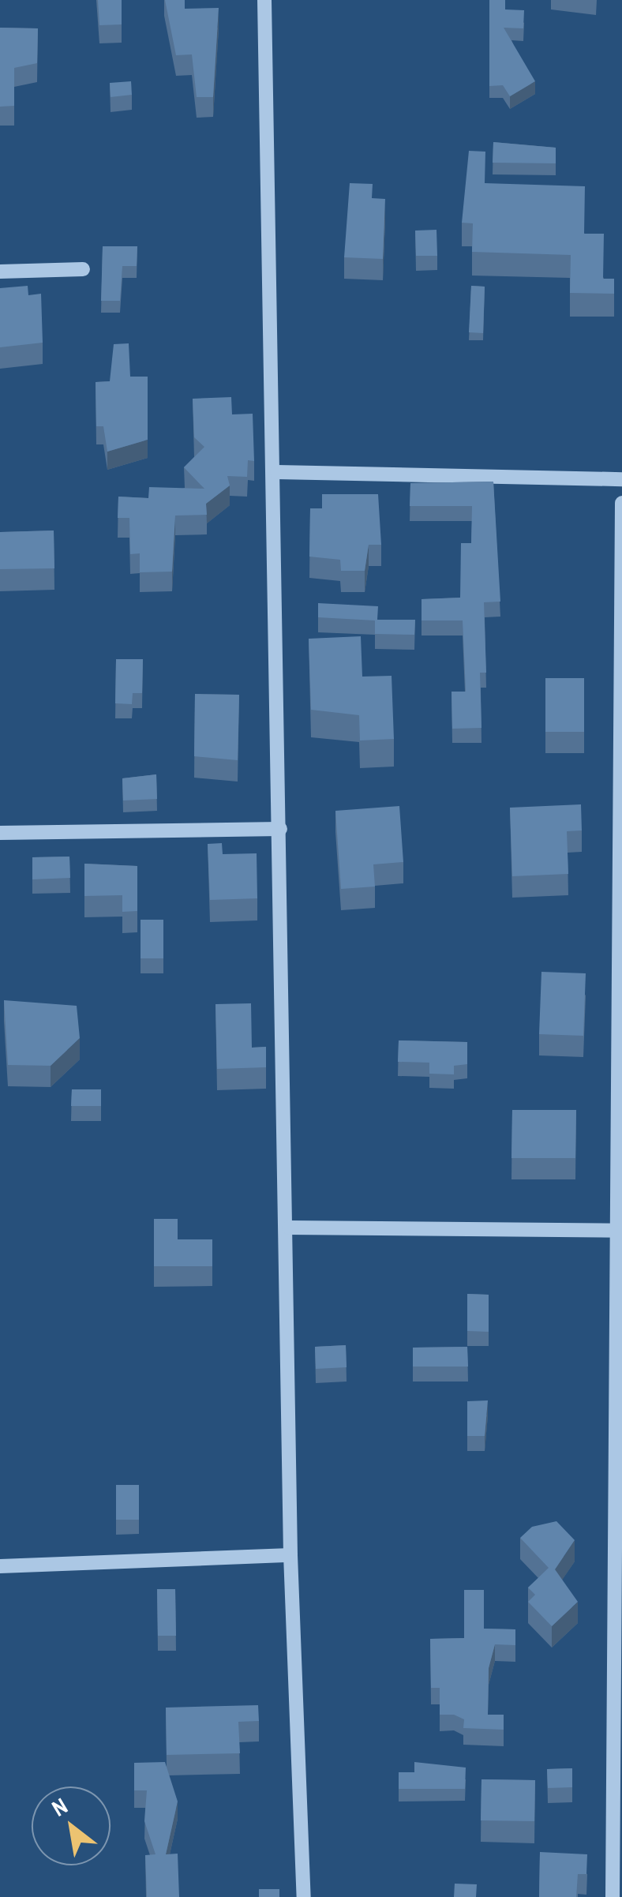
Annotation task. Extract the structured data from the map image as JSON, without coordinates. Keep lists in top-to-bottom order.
{
  "north": "top left"
}
